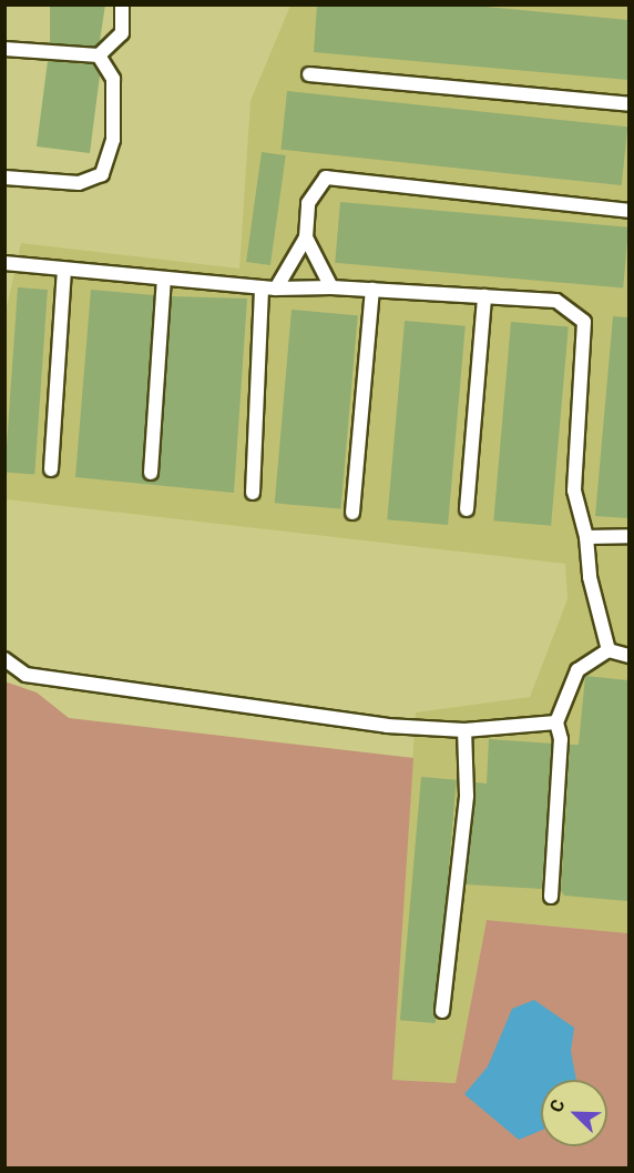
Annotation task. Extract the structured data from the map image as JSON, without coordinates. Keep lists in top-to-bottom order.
{
  "north": "top left"
}
